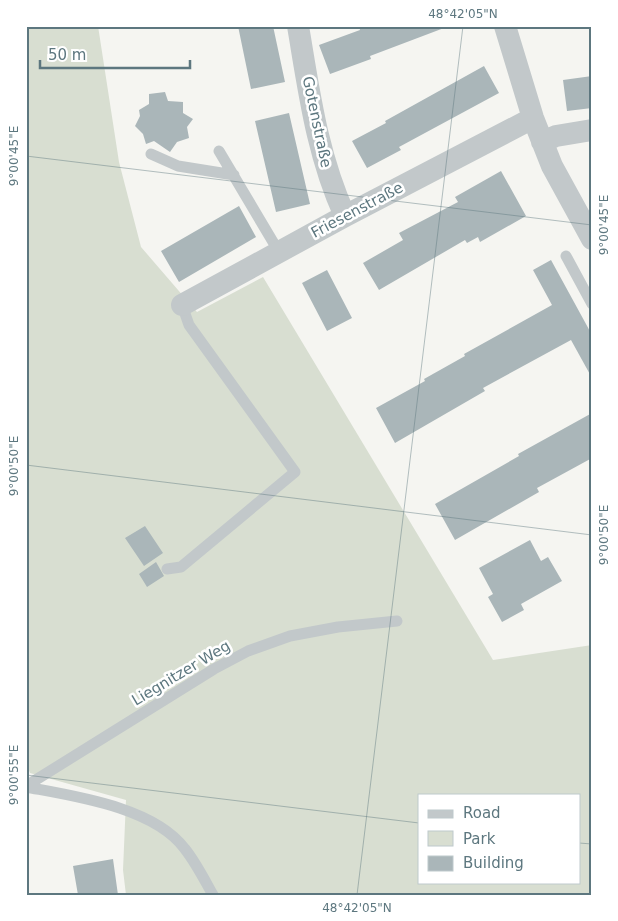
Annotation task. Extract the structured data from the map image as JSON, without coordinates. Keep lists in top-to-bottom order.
{
  "streets": {
    "street": ["Gotenstraße", "Friesenstraße"],
    "lane": ["Liegnitzer Weg"]
  },
  "crossings": [
    ["Gotenstraße", "Friesenstraße"]
  ],
  "legend": ["Road", "Park", "Building"],
  "scale_bar": "50 m",
  "coordinates": [
    "48°42'05\"N",
    "9°00'45\"E",
    "9°00'50\"E",
    "9°00'55\"E"
  ]
}
